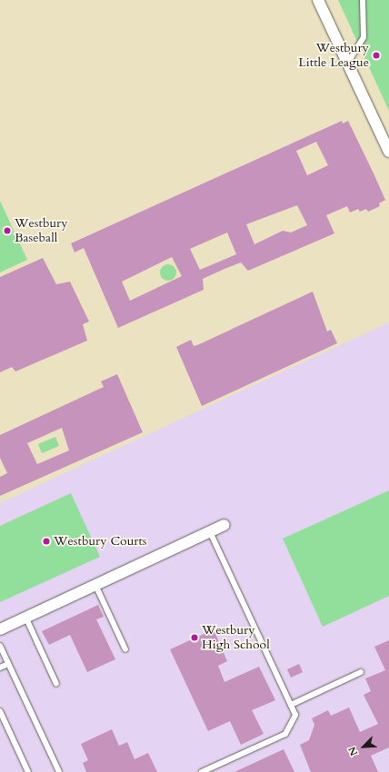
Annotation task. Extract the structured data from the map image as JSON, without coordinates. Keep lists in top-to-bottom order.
{
  "places": [
    "Westbury Little League",
    "Westbury Baseball",
    "Westbury Courts",
    "Westbury High School"
  ],
  "north": "bottom left"
}
